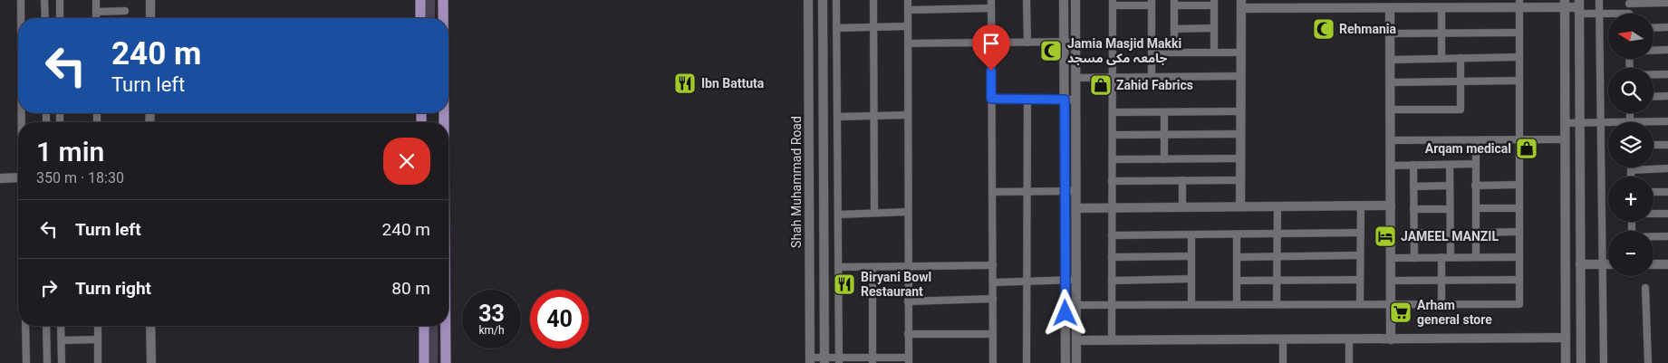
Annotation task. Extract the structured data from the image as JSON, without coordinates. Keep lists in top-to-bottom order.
{
  "streets": {
    "street": ["Shah Muhammad Road"]
  },
  "places": {
    "mosque": ["Rehmania", "Jamia Masjid Makki جامعہ مکی مسجد"],
    "restaurant": ["Ibn Battuta", "Biryani Bowl Restaurant"],
    "shop": ["Zahid Fabrics", "Arqam medical"],
    "hotel": ["JAMEEL MANZIL"],
    "supermarket": ["Arham general store"]
  },
  "north": "left",
  "page": {
    "map_buttons": ["+", "−"],
    "turn": ["240 m", "Turn left"],
    "heading": ["1 min", "350 m · 18:30"],
    "list": [
      {
        "name": "Turn left",
        "value": "240 m"
      },
      {
        "name": "Turn right",
        "value": "80 m"
      }
    ],
    "speed": "33 km/h",
    "limit": "40"
  }
}
